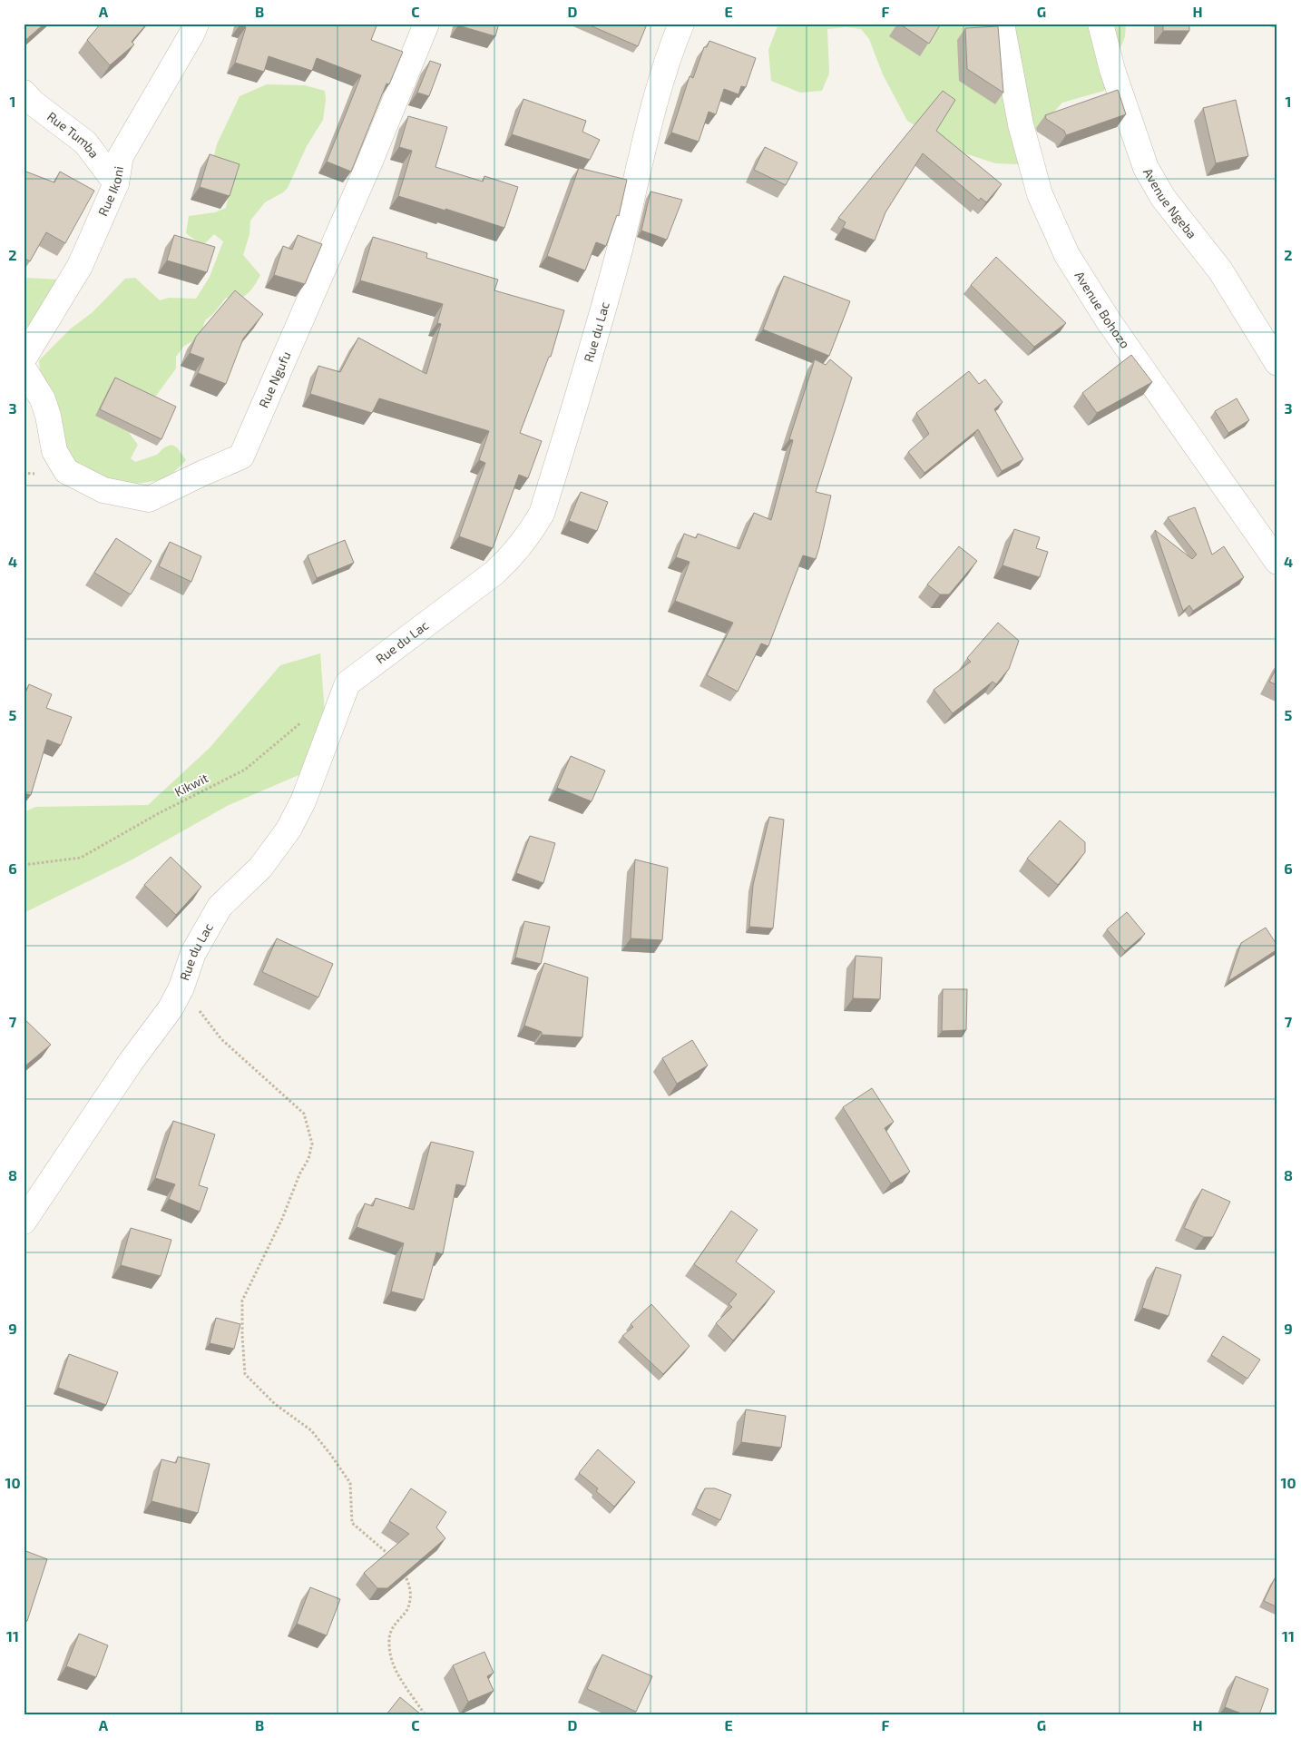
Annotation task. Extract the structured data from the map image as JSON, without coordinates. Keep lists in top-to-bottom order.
{
  "streets": {
    "street": [
      "Rue Tumba",
      "Rue Ikoni",
      "Avenue Ngeba",
      "Avenue Bohozo",
      "Rue du Lac",
      "Rue Ngufu"
    ],
    "path": ["Kikwit"]
  },
  "crossings": [
    ["Rue Tumba", "Rue Ikoni"]
  ],
  "grid": {
    "columns": [
      "A",
      "B",
      "C",
      "D",
      "E",
      "F",
      "G",
      "H"
    ],
    "rows": [
      "1",
      "2",
      "3",
      "4",
      "5",
      "6",
      "7",
      "8",
      "9",
      "10",
      "11"
    ]
  }
}
